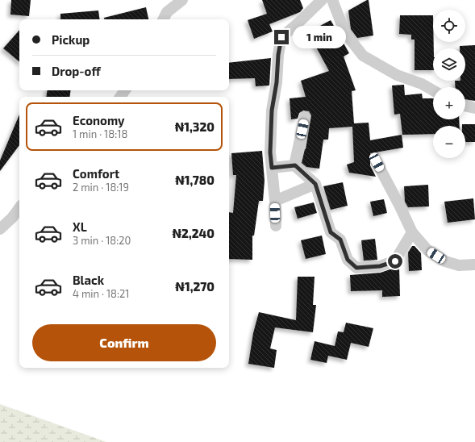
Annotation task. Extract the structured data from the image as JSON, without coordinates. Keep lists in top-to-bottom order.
{
  "page": {
    "map_buttons": ["+", "−"],
    "banner": ["Pickup", "Drop-off"],
    "bubble": "1 min",
    "list": [
      {
        "name": "Economy",
        "note": "1 min · 18:18",
        "value": "₦1,320"
      },
      {
        "name": "Comfort",
        "note": "2 min · 18:19",
        "value": "₦1,780"
      },
      {
        "name": "XL",
        "note": "3 min · 18:20",
        "value": "₦2,240"
      },
      {
        "name": "Black",
        "note": "4 min · 18:21",
        "value": "₦1,270"
      }
    ],
    "buttons": "Confirm"
  }
}
